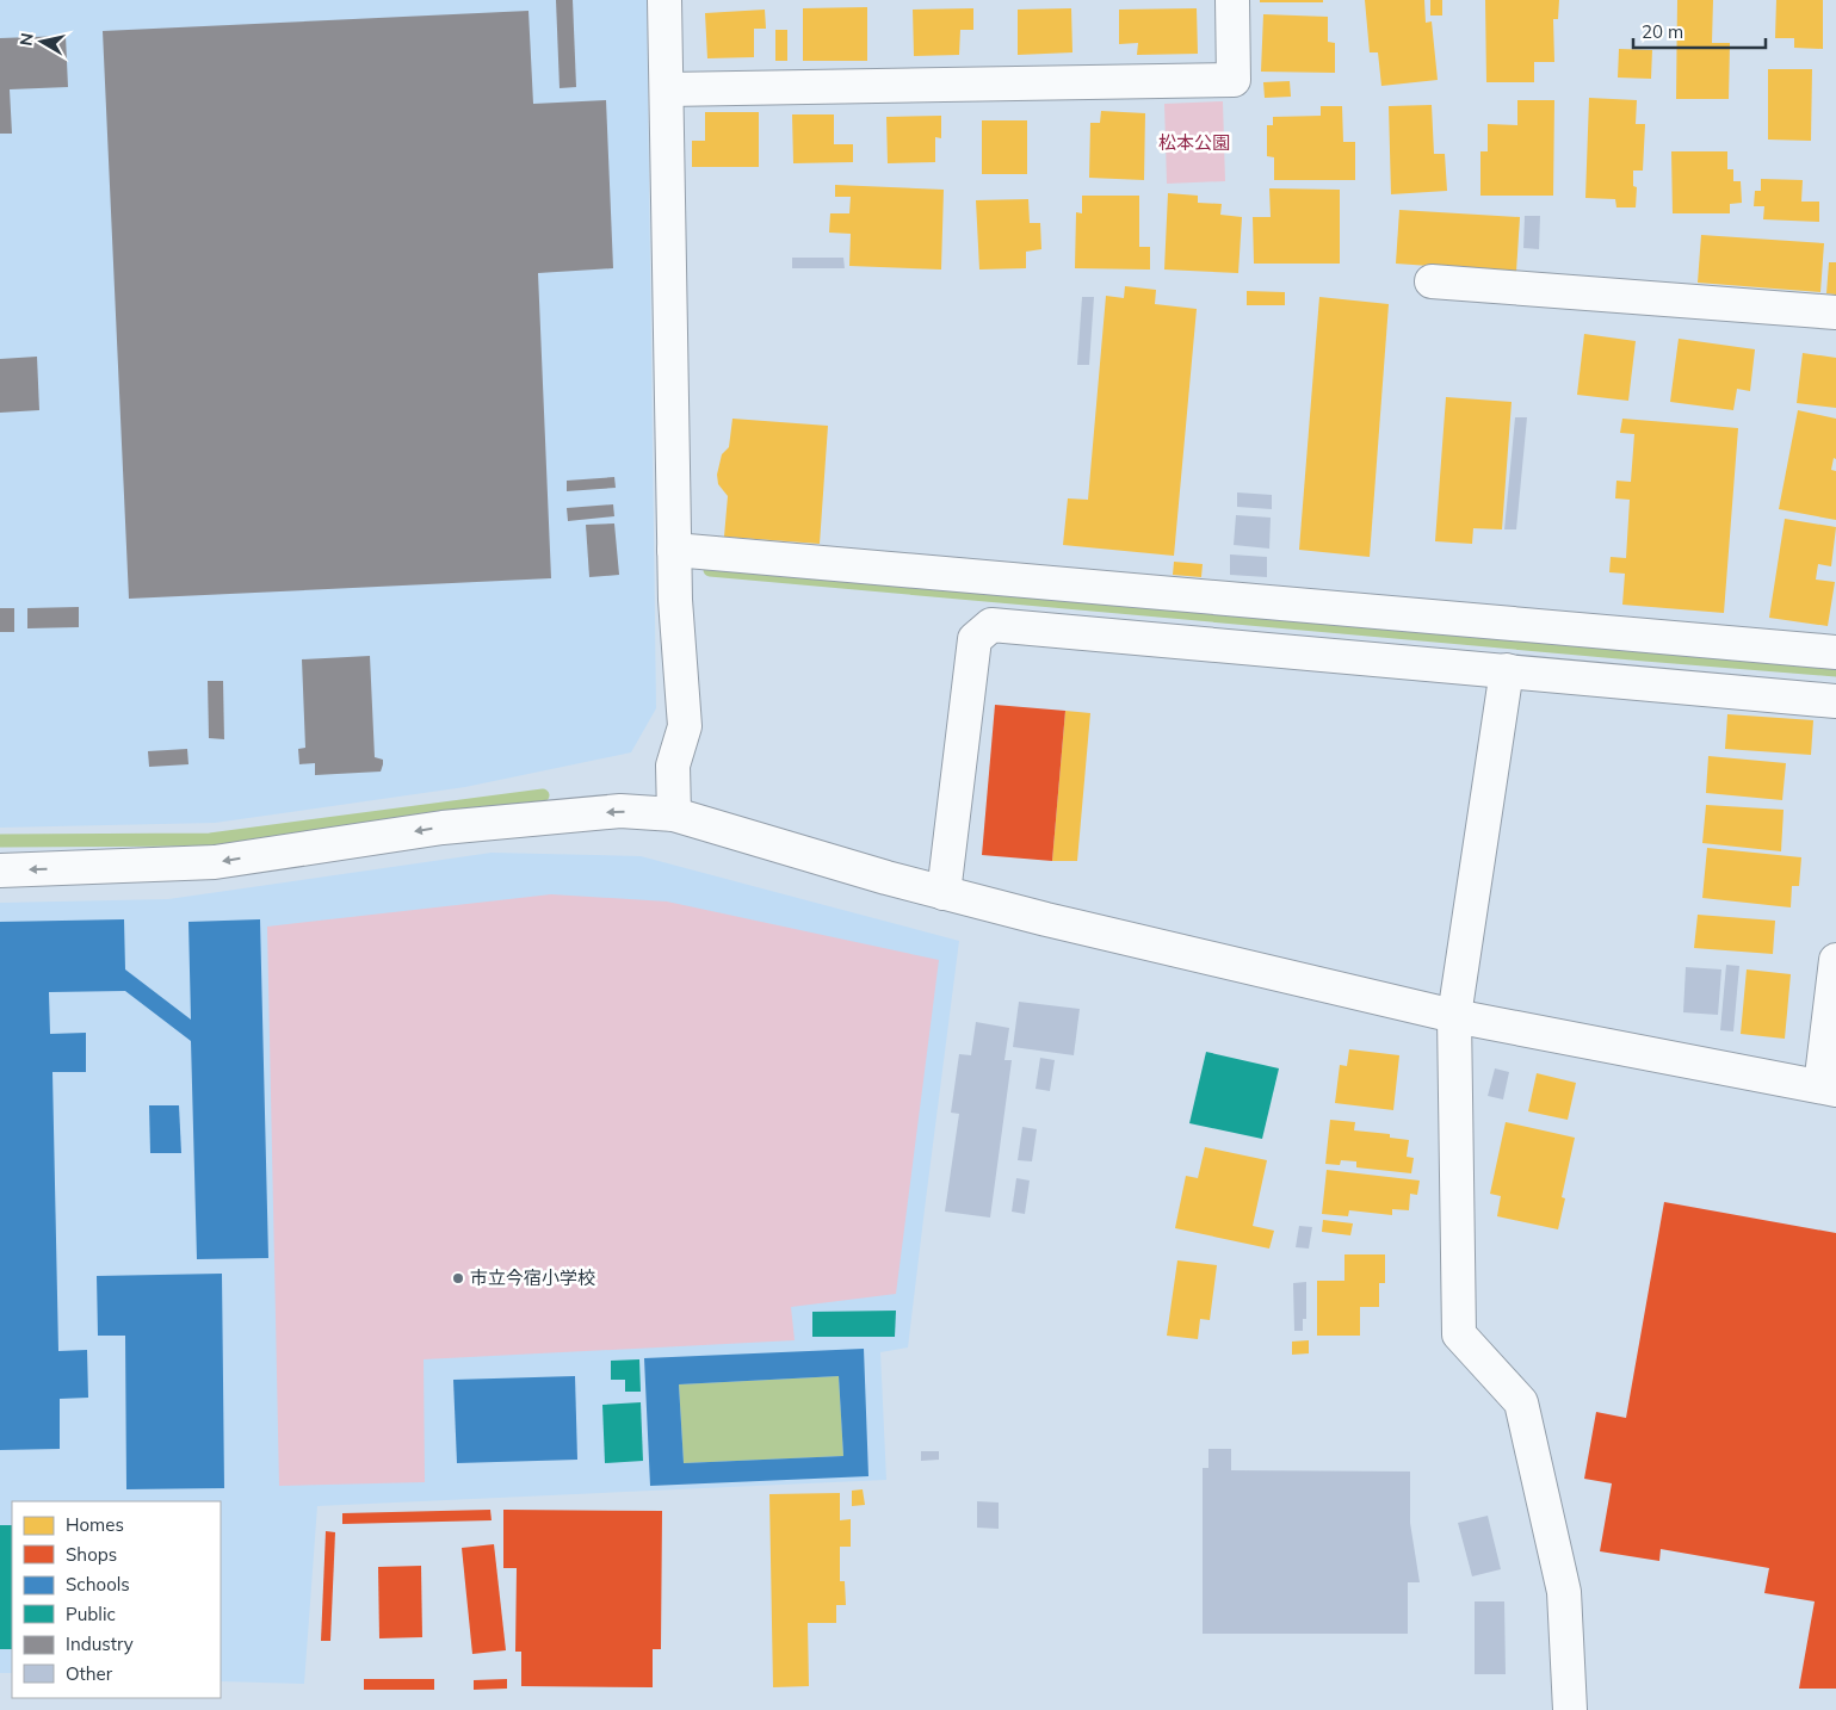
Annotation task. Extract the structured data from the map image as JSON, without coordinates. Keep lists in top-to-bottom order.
{
  "parks": ["松本公園"],
  "places": ["市立今宿小学校"],
  "legend": [
    "Homes",
    "Shops",
    "Schools",
    "Public",
    "Industry",
    "Other"
  ],
  "scale_bar": "20 m",
  "north": "left"
}
